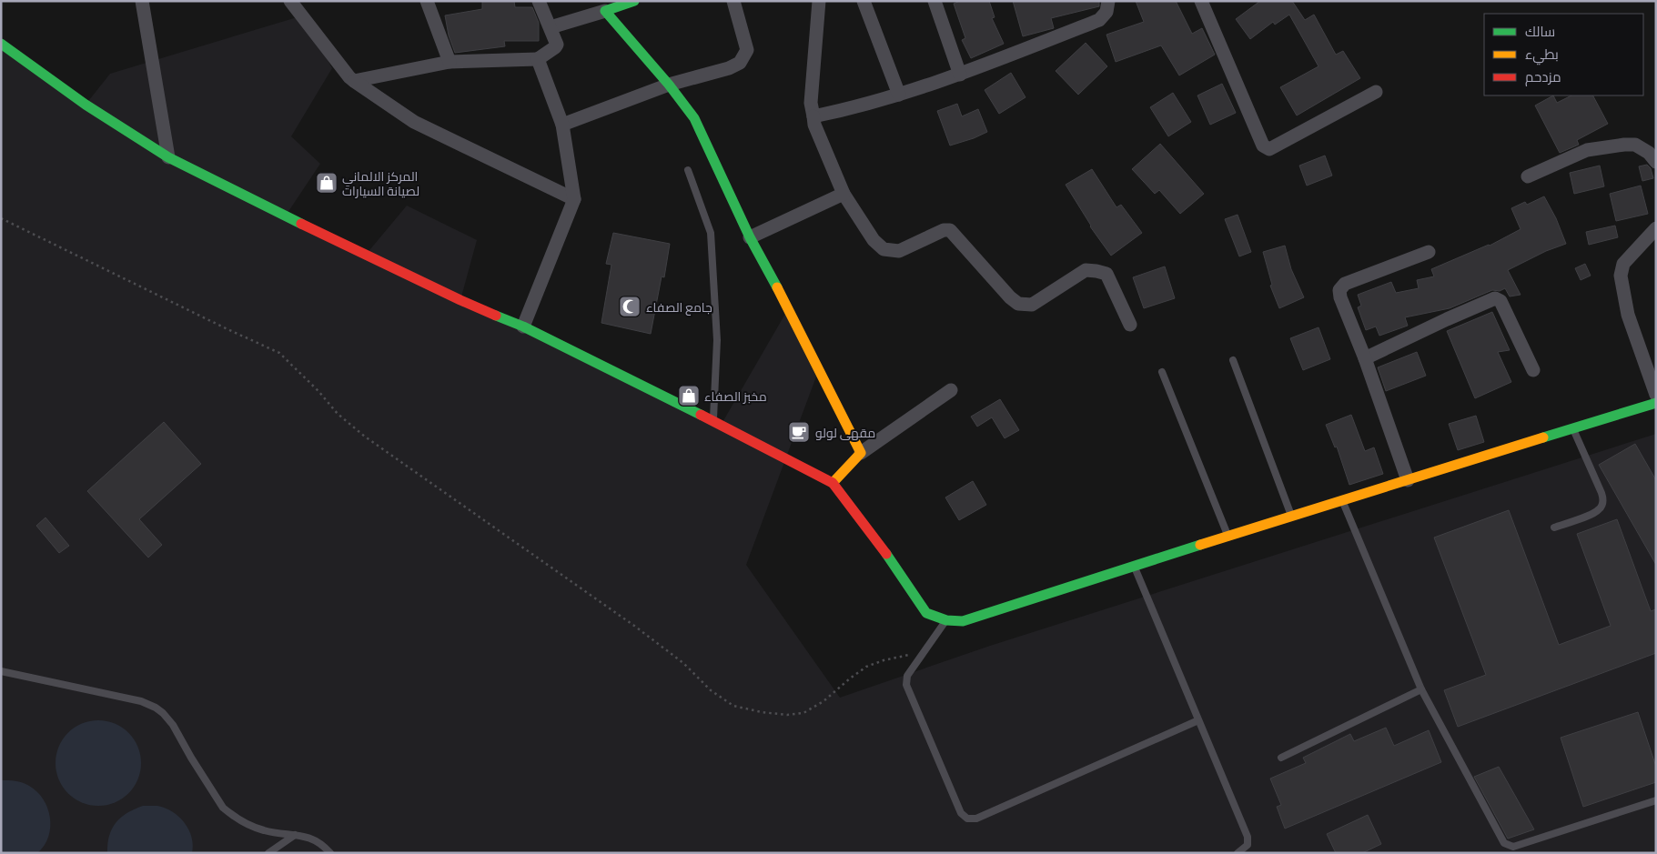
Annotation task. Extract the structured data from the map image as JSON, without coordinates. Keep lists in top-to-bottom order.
{
  "places": {
    "shop": ["المركز الالماني لصيانة السيارات", "مخبز الصفاء"],
    "mosque": ["جامع الصفاء"],
    "cafe": ["مقهى لولو"]
  },
  "legend": ["سالك", "بطيء", "مزدحم"]
}
